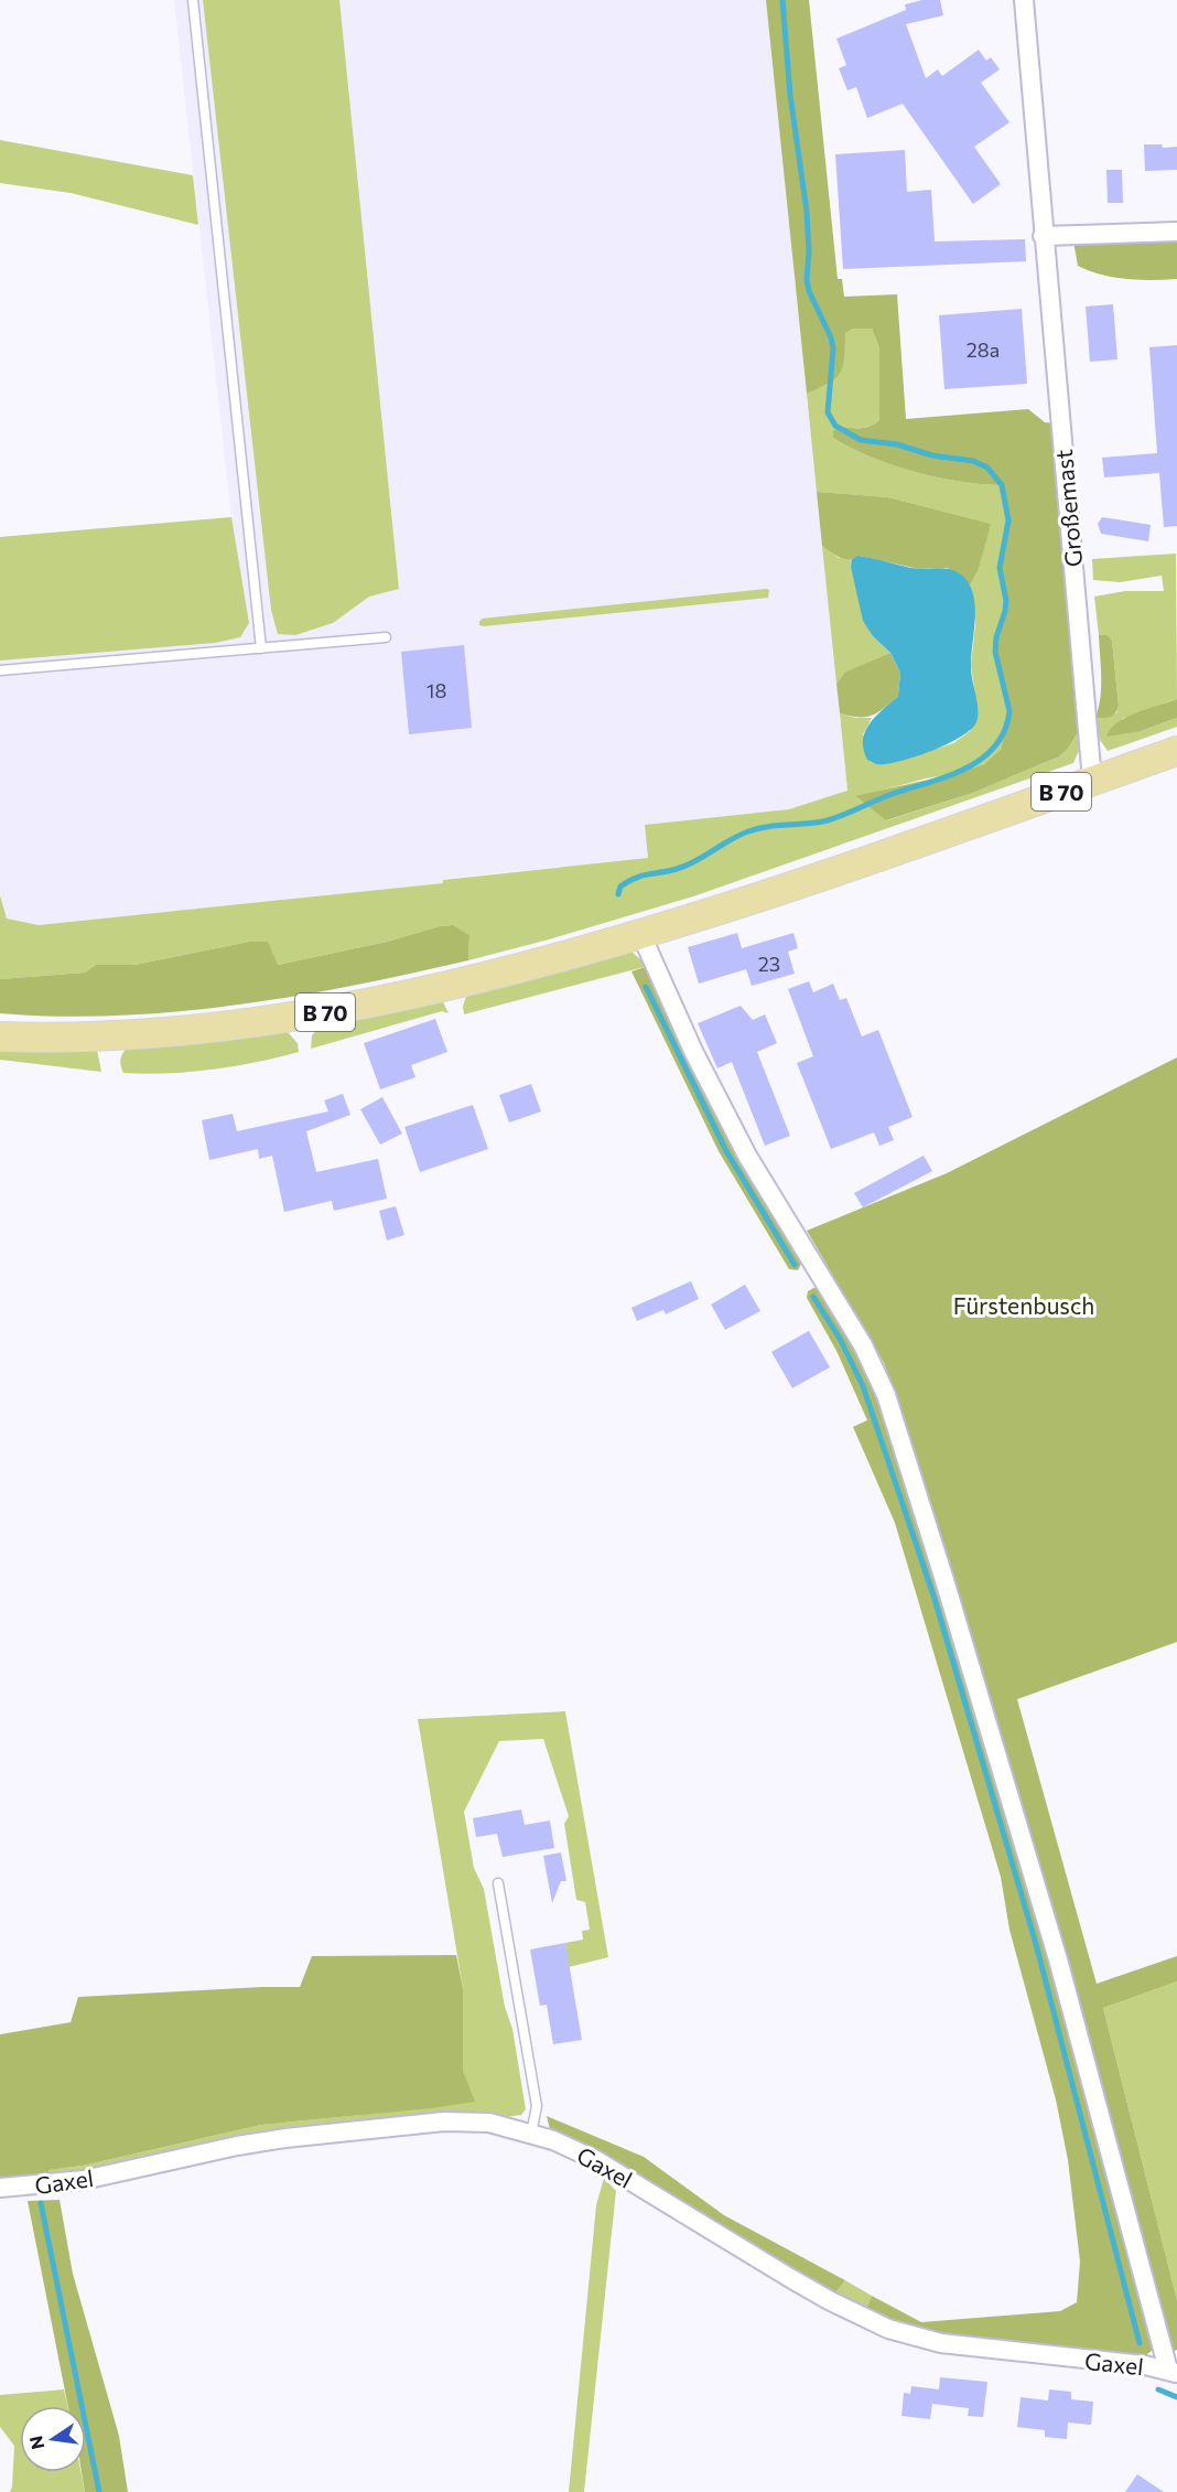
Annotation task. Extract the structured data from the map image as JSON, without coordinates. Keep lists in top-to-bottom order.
{
  "streets": {
    "main road": ["B 70"],
    "street": ["Großemast", "Gaxel"]
  },
  "crossings": [
    ["Großemast", "B 70"]
  ],
  "parks": ["Fürstenbusch"],
  "house_numbers": ["28a", "18", "23"],
  "north": "left"
}
